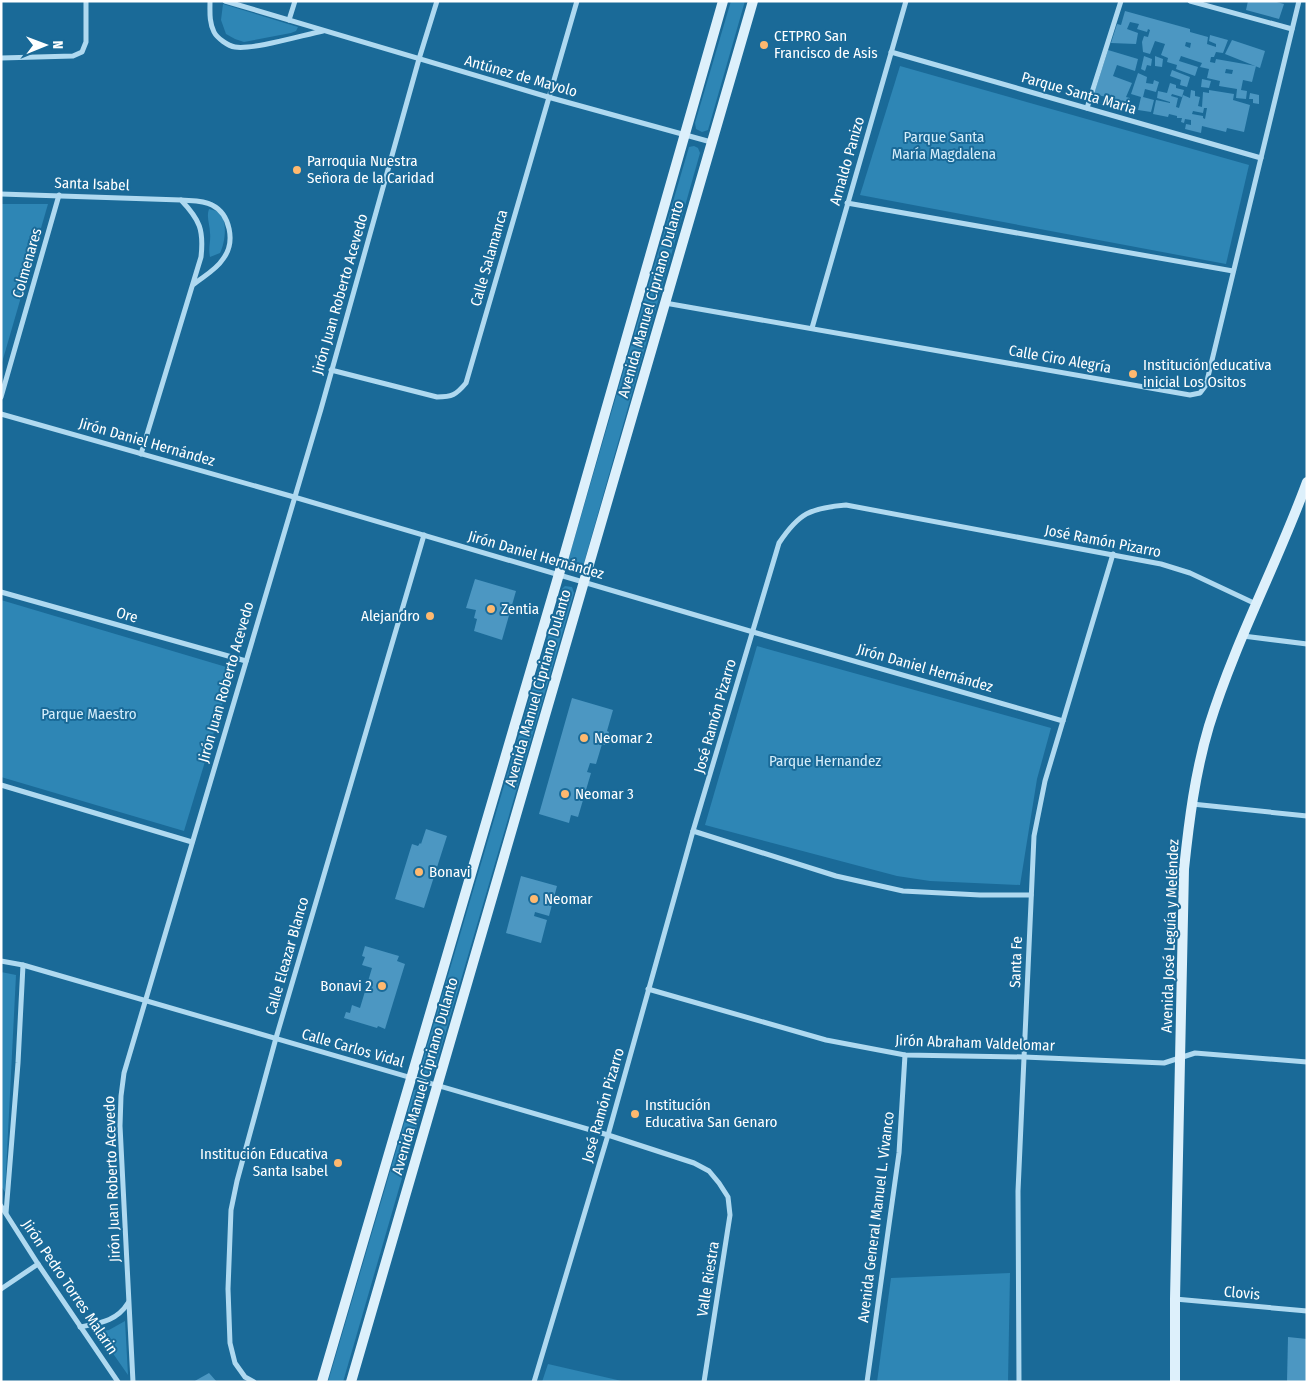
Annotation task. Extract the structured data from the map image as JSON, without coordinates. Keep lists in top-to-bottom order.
{
  "streets": {
    "main road": ["Avenida Manuel Cipriano Dulanto", "Avenida José Leguía y Meléndez"],
    "street": [
      "Antúnez de Mayolo",
      "Parque Santa Maria",
      "Arnaldo Panizo",
      "Santa Isabel",
      "Calle Salamanca",
      "Colmenares",
      "Jirón Juan Roberto Acevedo",
      "Calle Ciro Alegría",
      "Jirón Daniel Hernández",
      "José Ramón Pizarro",
      "Ore",
      "Calle Eleazar Blanco",
      "Santa Fe",
      "Jirón Abraham Valdelomar",
      "Calle Carlos Vidal",
      "Avenida General Manuel L. Vivanco",
      "Valle Riestra",
      "Jirón Pedro Torres Malarin",
      "Clovis"
    ]
  },
  "crossings": [
    ["Antúnez de Mayolo", "Calle Salamanca"],
    ["Antúnez de Mayolo", "Jirón Juan Roberto Acevedo"],
    ["Antúnez de Mayolo", "Avenida Manuel Cipriano Dulanto"],
    ["Parque Santa Maria", "Arnaldo Panizo"],
    ["Parque Santa Maria", "Calle Ciro Alegría"],
    ["Arnaldo Panizo", "Calle Ciro Alegría"],
    ["Santa Isabel", "Colmenares"],
    ["Calle Salamanca", "Jirón Juan Roberto Acevedo"],
    ["Jirón Juan Roberto Acevedo", "Jirón Daniel Hernández"],
    ["Jirón Juan Roberto Acevedo", "Ore"],
    ["Jirón Juan Roberto Acevedo", "Calle Carlos Vidal"],
    ["Avenida Manuel Cipriano Dulanto", "Calle Ciro Alegría"],
    ["Avenida Manuel Cipriano Dulanto", "Jirón Daniel Hernández"],
    ["Avenida Manuel Cipriano Dulanto", "Calle Carlos Vidal"],
    ["Jirón Daniel Hernández", "José Ramón Pizarro"],
    ["Jirón Daniel Hernández", "Calle Eleazar Blanco"],
    ["Jirón Daniel Hernández", "Santa Fe"],
    ["José Ramón Pizarro", "Avenida José Leguía y Meléndez"],
    ["José Ramón Pizarro", "Santa Fe"],
    ["José Ramón Pizarro", "Jirón Abraham Valdelomar"],
    ["José Ramón Pizarro", "Calle Carlos Vidal"],
    ["Avenida José Leguía y Meléndez", "Jirón Abraham Valdelomar"],
    ["Avenida José Leguía y Meléndez", "Clovis"],
    ["Calle Eleazar Blanco", "Calle Carlos Vidal"],
    ["Santa Fe", "Jirón Abraham Valdelomar"],
    ["Jirón Abraham Valdelomar", "Avenida General Manuel L. Vivanco"],
    ["Calle Carlos Vidal", "Valle Riestra"]
  ],
  "parks": ["Parque Santa María Magdalena", "Parque Maestro", "Parque Hernandez"],
  "places": [
    "CETPRO San Francisco de Asis",
    "Parroquia Nuestra Señora de la Caridad",
    "Institución educativa inicial Los Ositos",
    "Zentia",
    "Alejandro",
    "Neomar 2",
    "Neomar 3",
    "Bonavi",
    "Neomar",
    "Bonavi 2",
    "Institución Educativa San Genaro",
    "Institución Educativa Santa Isabel"
  ],
  "north": "right"
}
